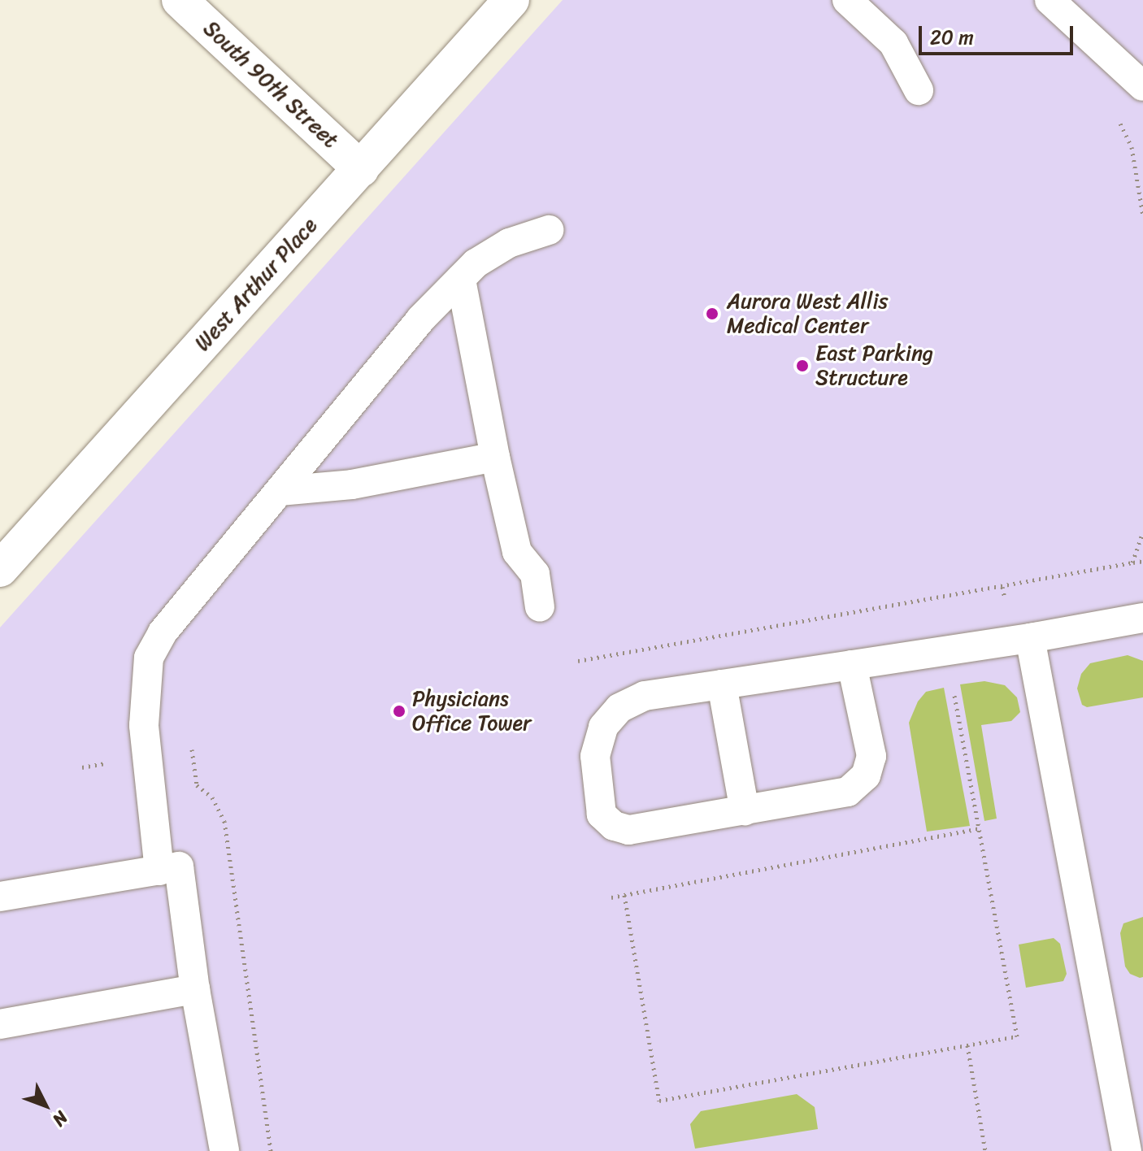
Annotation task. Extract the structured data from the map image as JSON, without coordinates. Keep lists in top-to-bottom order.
{
  "streets": {
    "street": ["South 90th Street", "West Arthur Place"]
  },
  "crossings": [
    ["South 90th Street", "West Arthur Place"]
  ],
  "places": ["Aurora West Allis Medical Center", "East Parking Structure", "Physicians Office Tower"],
  "scale_bar": "20 m",
  "north": "bottom right"
}
